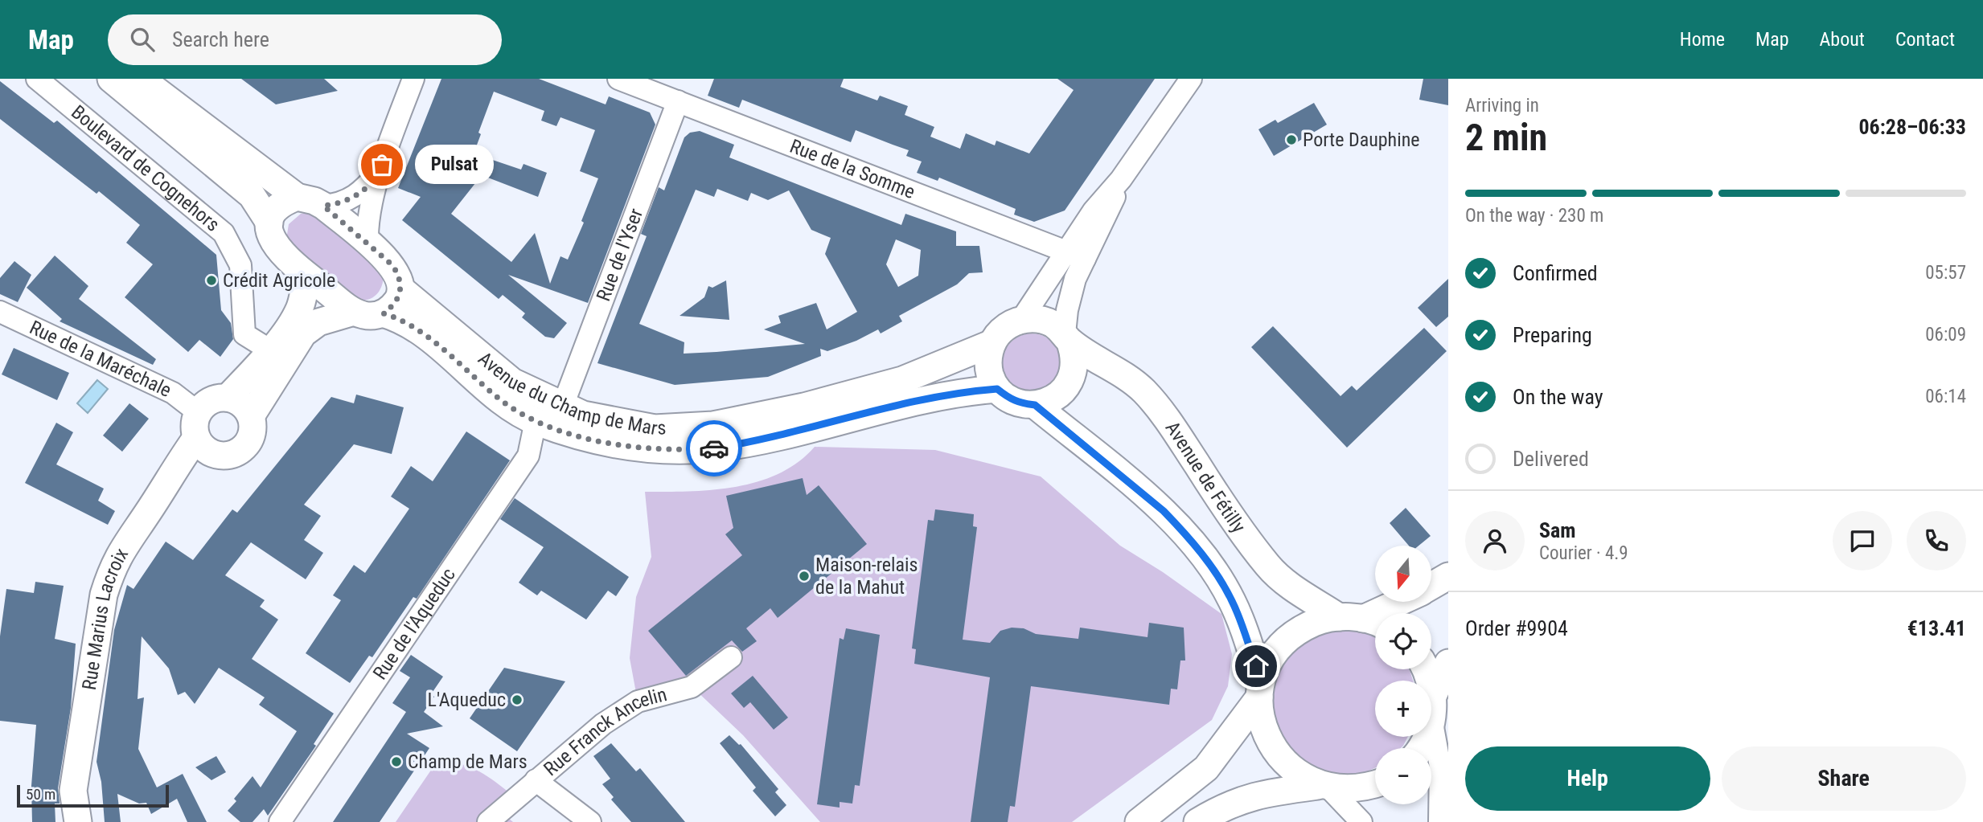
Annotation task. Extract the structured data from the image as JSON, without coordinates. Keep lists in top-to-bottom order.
{
  "streets": {
    "main road": ["Avenue du Champ de Mars", "Avenue de Fétilly", "Rue Marius Lacroix"],
    "street": [
      "Boulevard de Cognehors",
      "Rue de la Somme",
      "Rue de l'Yser",
      "Rue de la Maréchale",
      "Rue de l'Aqueduc",
      "Rue Franck Ancelin"
    ]
  },
  "crossings": [
    ["Rue de la Somme", "Rue de l'Yser"],
    ["Rue de l'Yser", "Avenue du Champ de Mars"],
    ["Rue de la Maréchale", "Rue Marius Lacroix"],
    ["Avenue du Champ de Mars", "Avenue de Fétilly"],
    ["Avenue du Champ de Mars", "Rue de l'Aqueduc"]
  ],
  "places": [
    "Porte Dauphine",
    "Pulsat",
    "Crédit Agricole",
    "Maison-relais de la Mahut",
    "L'Aqueduc",
    "Champ de Mars"
  ],
  "scale_bar": "50 m",
  "north": "bottom",
  "page": {
    "header": "Map",
    "search": "Search here",
    "nav": [
      "Home",
      "Map",
      "About",
      "Contact"
    ],
    "heading": ["2 min", "Arriving in", "06:28–06:33"],
    "panel": [
      "Sam",
      "Courier · 4.9",
      "Order #9904",
      "€13.41"
    ],
    "bubble": "Pulsat",
    "bar": "On the way · 230 m",
    "list": [
      ["Confirmed", "05:57"],
      ["Preparing", "06:09"],
      ["On the way", "06:14"],
      "Delivered"
    ],
    "map_buttons": ["+", "−"],
    "buttons": ["Help", "Share"],
    "scale": "50 m"
  }
}
